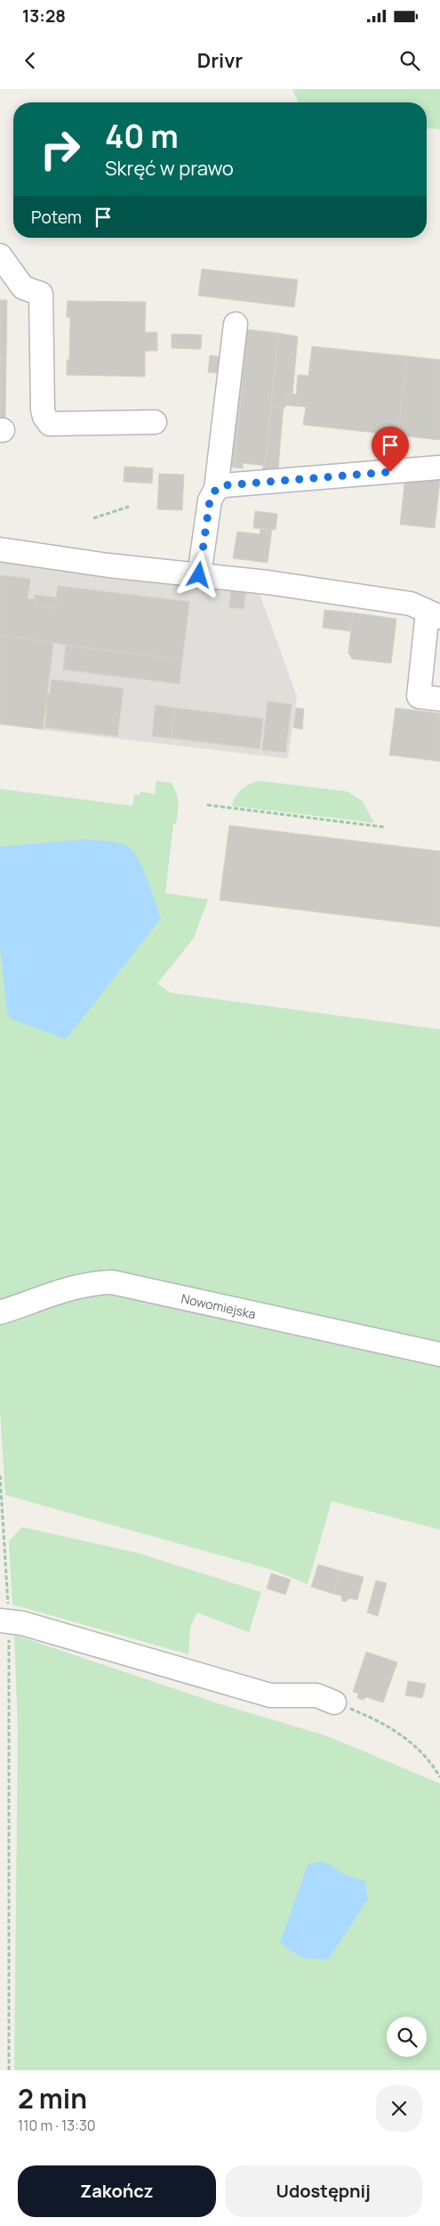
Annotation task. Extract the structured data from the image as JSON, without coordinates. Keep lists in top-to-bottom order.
{
  "streets": {
    "lane": ["Nowomiejska"]
  },
  "page": {
    "status": "13:28",
    "header": "Drivr",
    "turn": ["40 m", "Skręć w prawo"],
    "then": "Potem",
    "heading": ["2 min", "110 m · 13:30"],
    "buttons": ["Zakończ", "Udostępnij"]
  }
}
